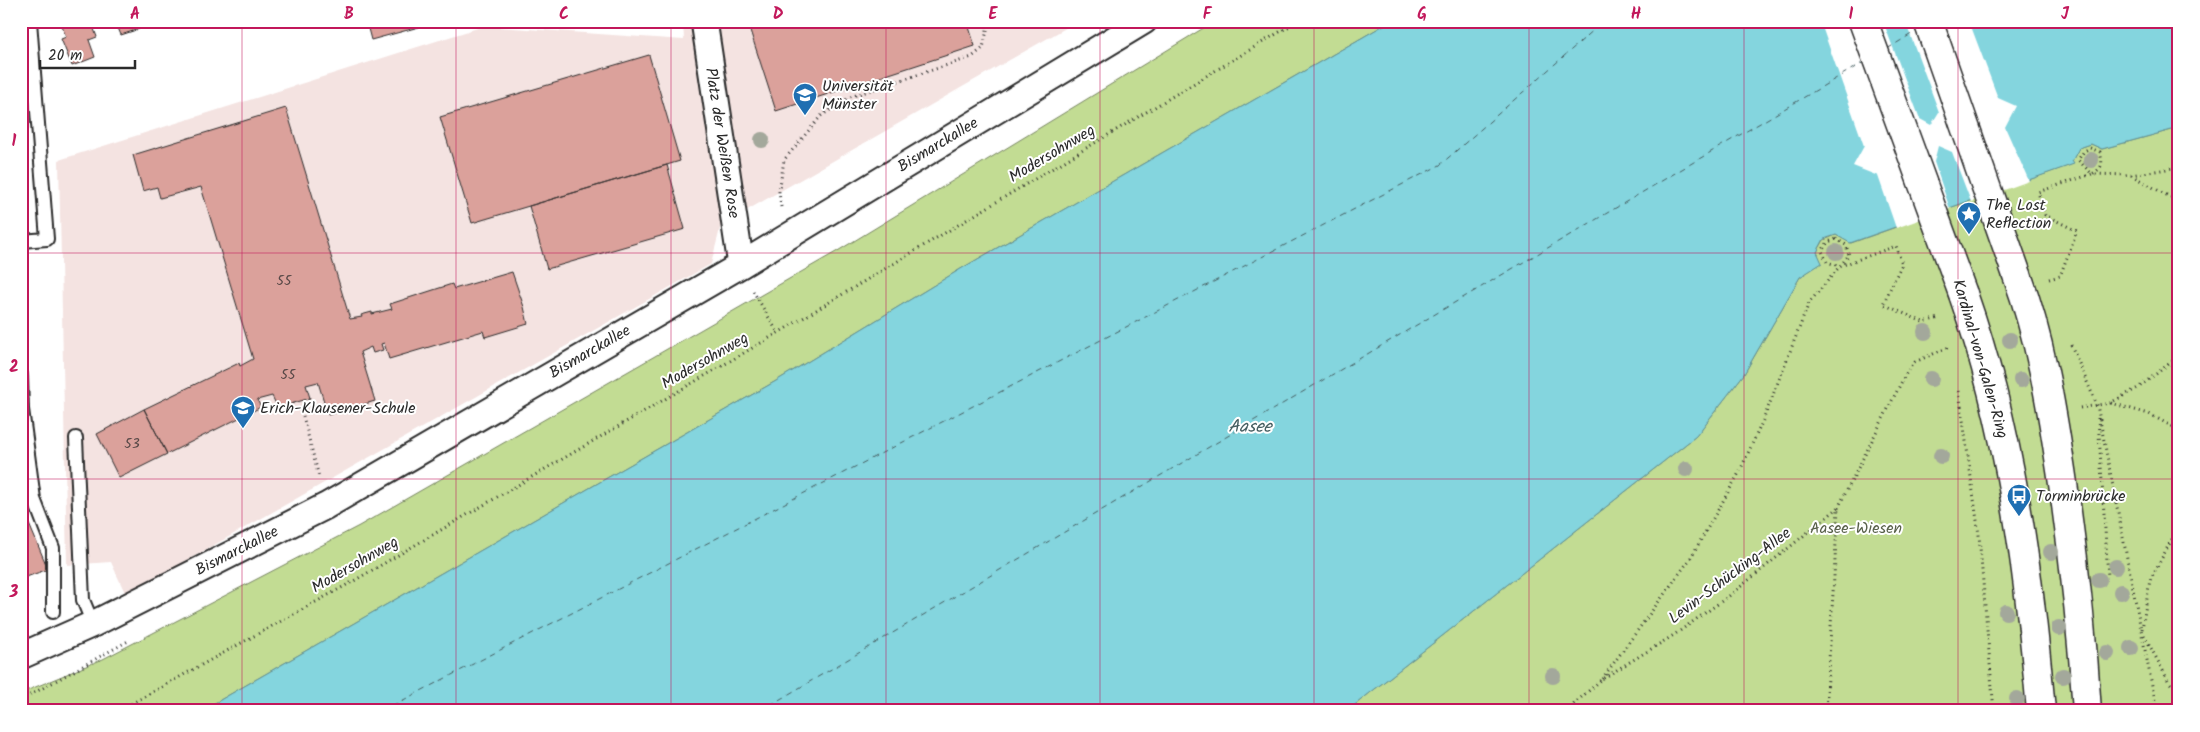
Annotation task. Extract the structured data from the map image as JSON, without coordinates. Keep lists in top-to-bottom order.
{
  "streets": {
    "main road": ["Kardinal-von-Galen-Ring"],
    "street": ["Platz der Weißen Rose", "Bismarckallee"],
    "path": ["Modersohnweg", "Levin-Schücking-Allee"]
  },
  "crossings": [
    ["Platz der Weißen Rose", "Bismarckallee"]
  ],
  "water": ["Aasee"],
  "parks": ["Aasee-Wiesen"],
  "places": {
    "school or university": ["Universität Münster", "Erich-Klausener-Schule"],
    "place": ["The Lost Reflection"],
    "bus stop": ["Torminbrücke"]
  },
  "house_numbers": ["55", "55", "53"],
  "scale_bar": "20 m",
  "grid": {
    "columns": [
      "A",
      "B",
      "C",
      "D",
      "E",
      "F",
      "G",
      "H",
      "I",
      "J"
    ],
    "rows": ["1", "2", "3"]
  }
}
